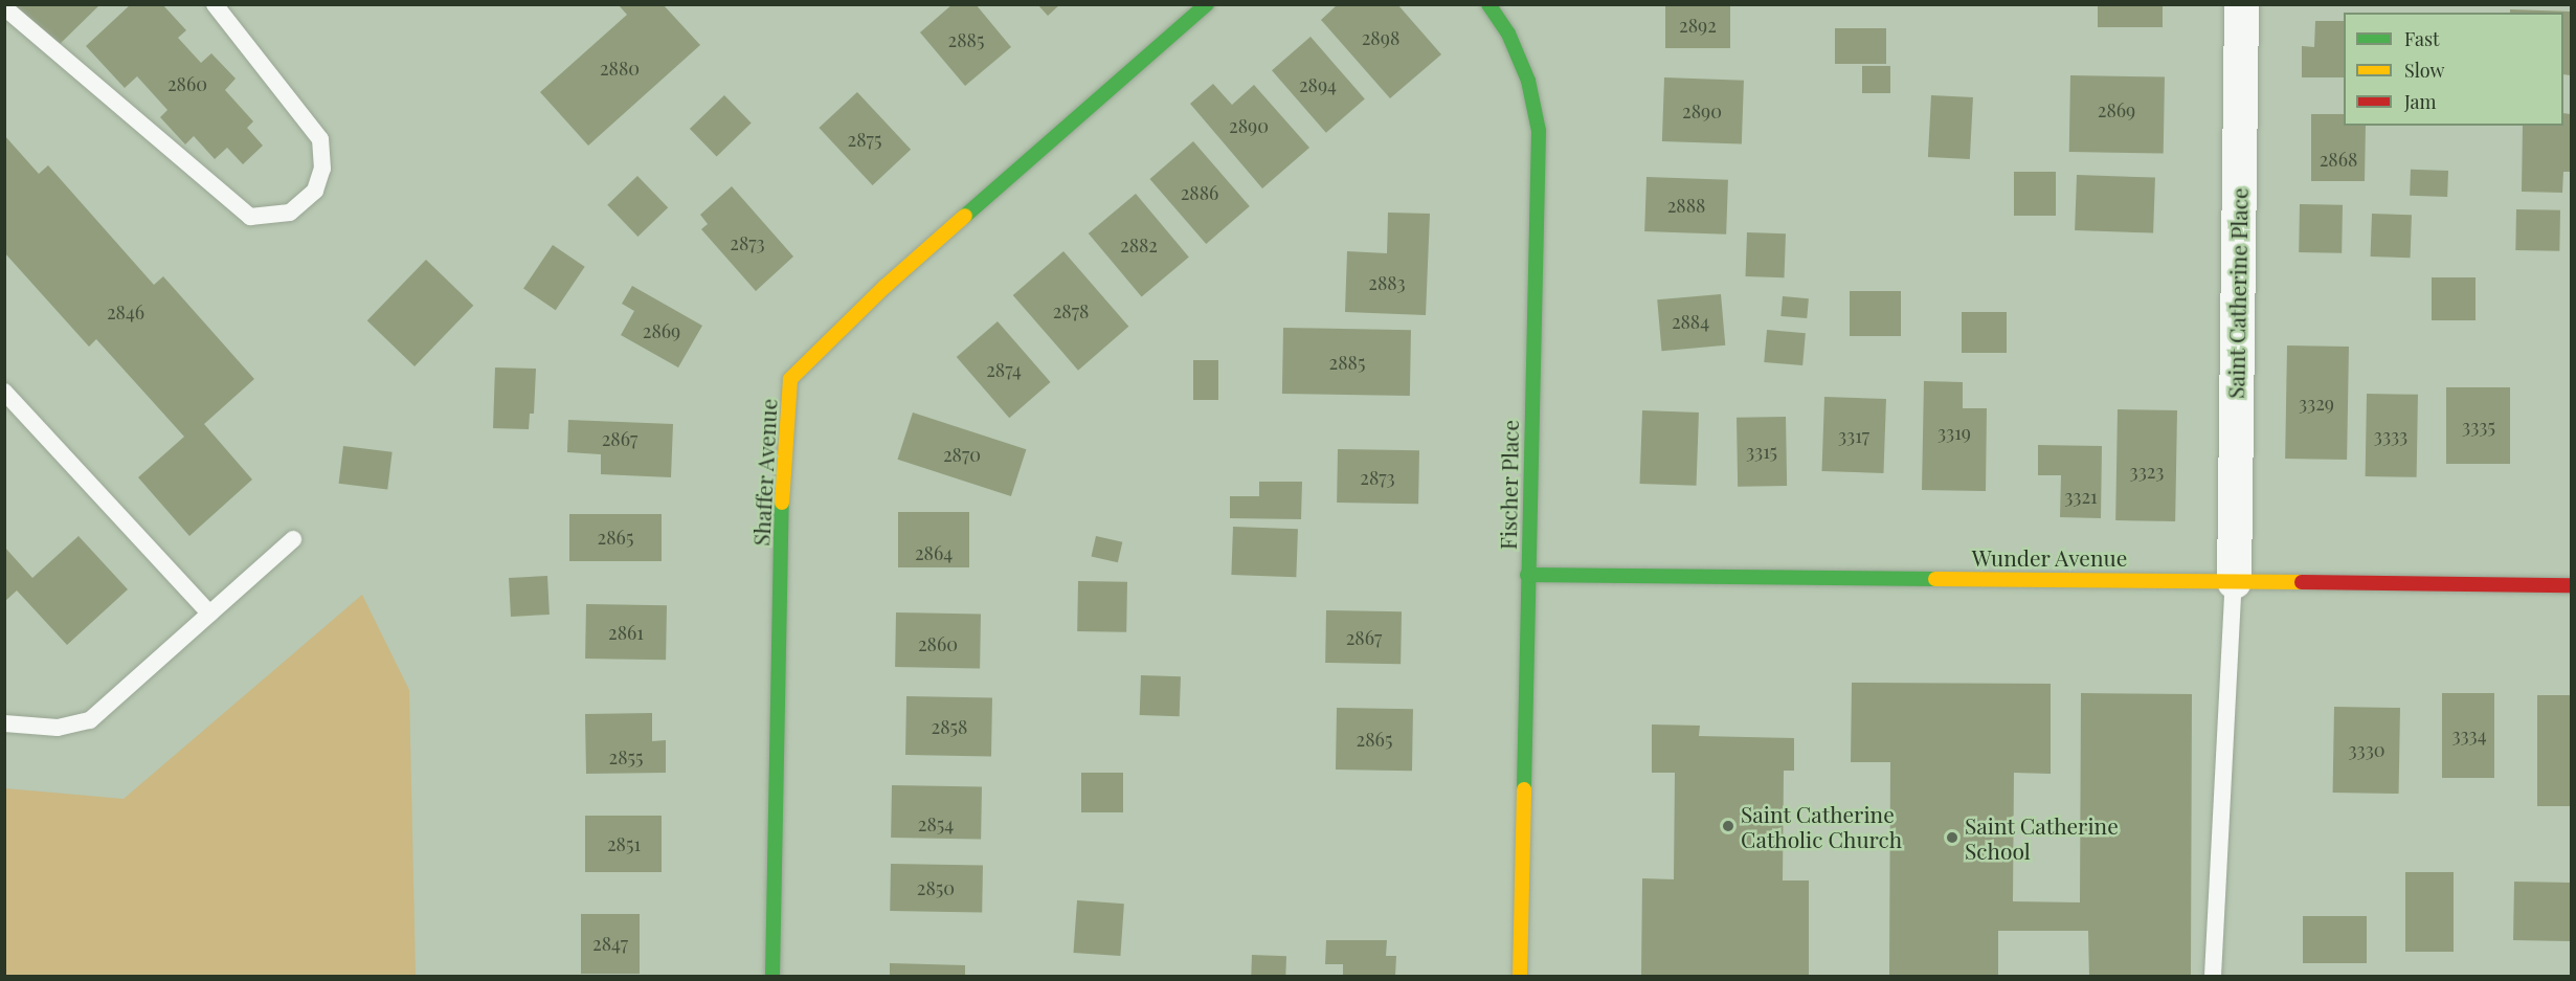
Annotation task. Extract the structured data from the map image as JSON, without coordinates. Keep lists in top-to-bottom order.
{
  "streets": {
    "street": [
      "Saint Catherine Place",
      "Shaffer Avenue",
      "Fischer Place",
      "Wunder Avenue"
    ]
  },
  "crossings": [
    ["Saint Catherine Place", "Wunder Avenue"],
    ["Fischer Place", "Wunder Avenue"]
  ],
  "places": ["Saint Catherine Catholic Church", "Saint Catherine School"],
  "house_numbers": [
    "2892",
    "2898",
    "2885",
    "2880",
    "2860",
    "2894",
    "2869",
    "2890",
    "2890",
    "2875",
    "2868",
    "2886",
    "2888",
    "2873",
    "2882",
    "2883",
    "2878",
    "2846",
    "2884",
    "2869",
    "2885",
    "2874",
    "3329",
    "3335",
    "3319",
    "3317",
    "3333",
    "2867",
    "3315",
    "2870",
    "3323",
    "2873",
    "3321",
    "2865",
    "2864",
    "2861",
    "2867",
    "2860",
    "2858",
    "3334",
    "2865",
    "3330",
    "2855",
    "2854",
    "2851",
    "2850",
    "2847"
  ],
  "legend": ["Fast", "Slow", "Jam"]
}
